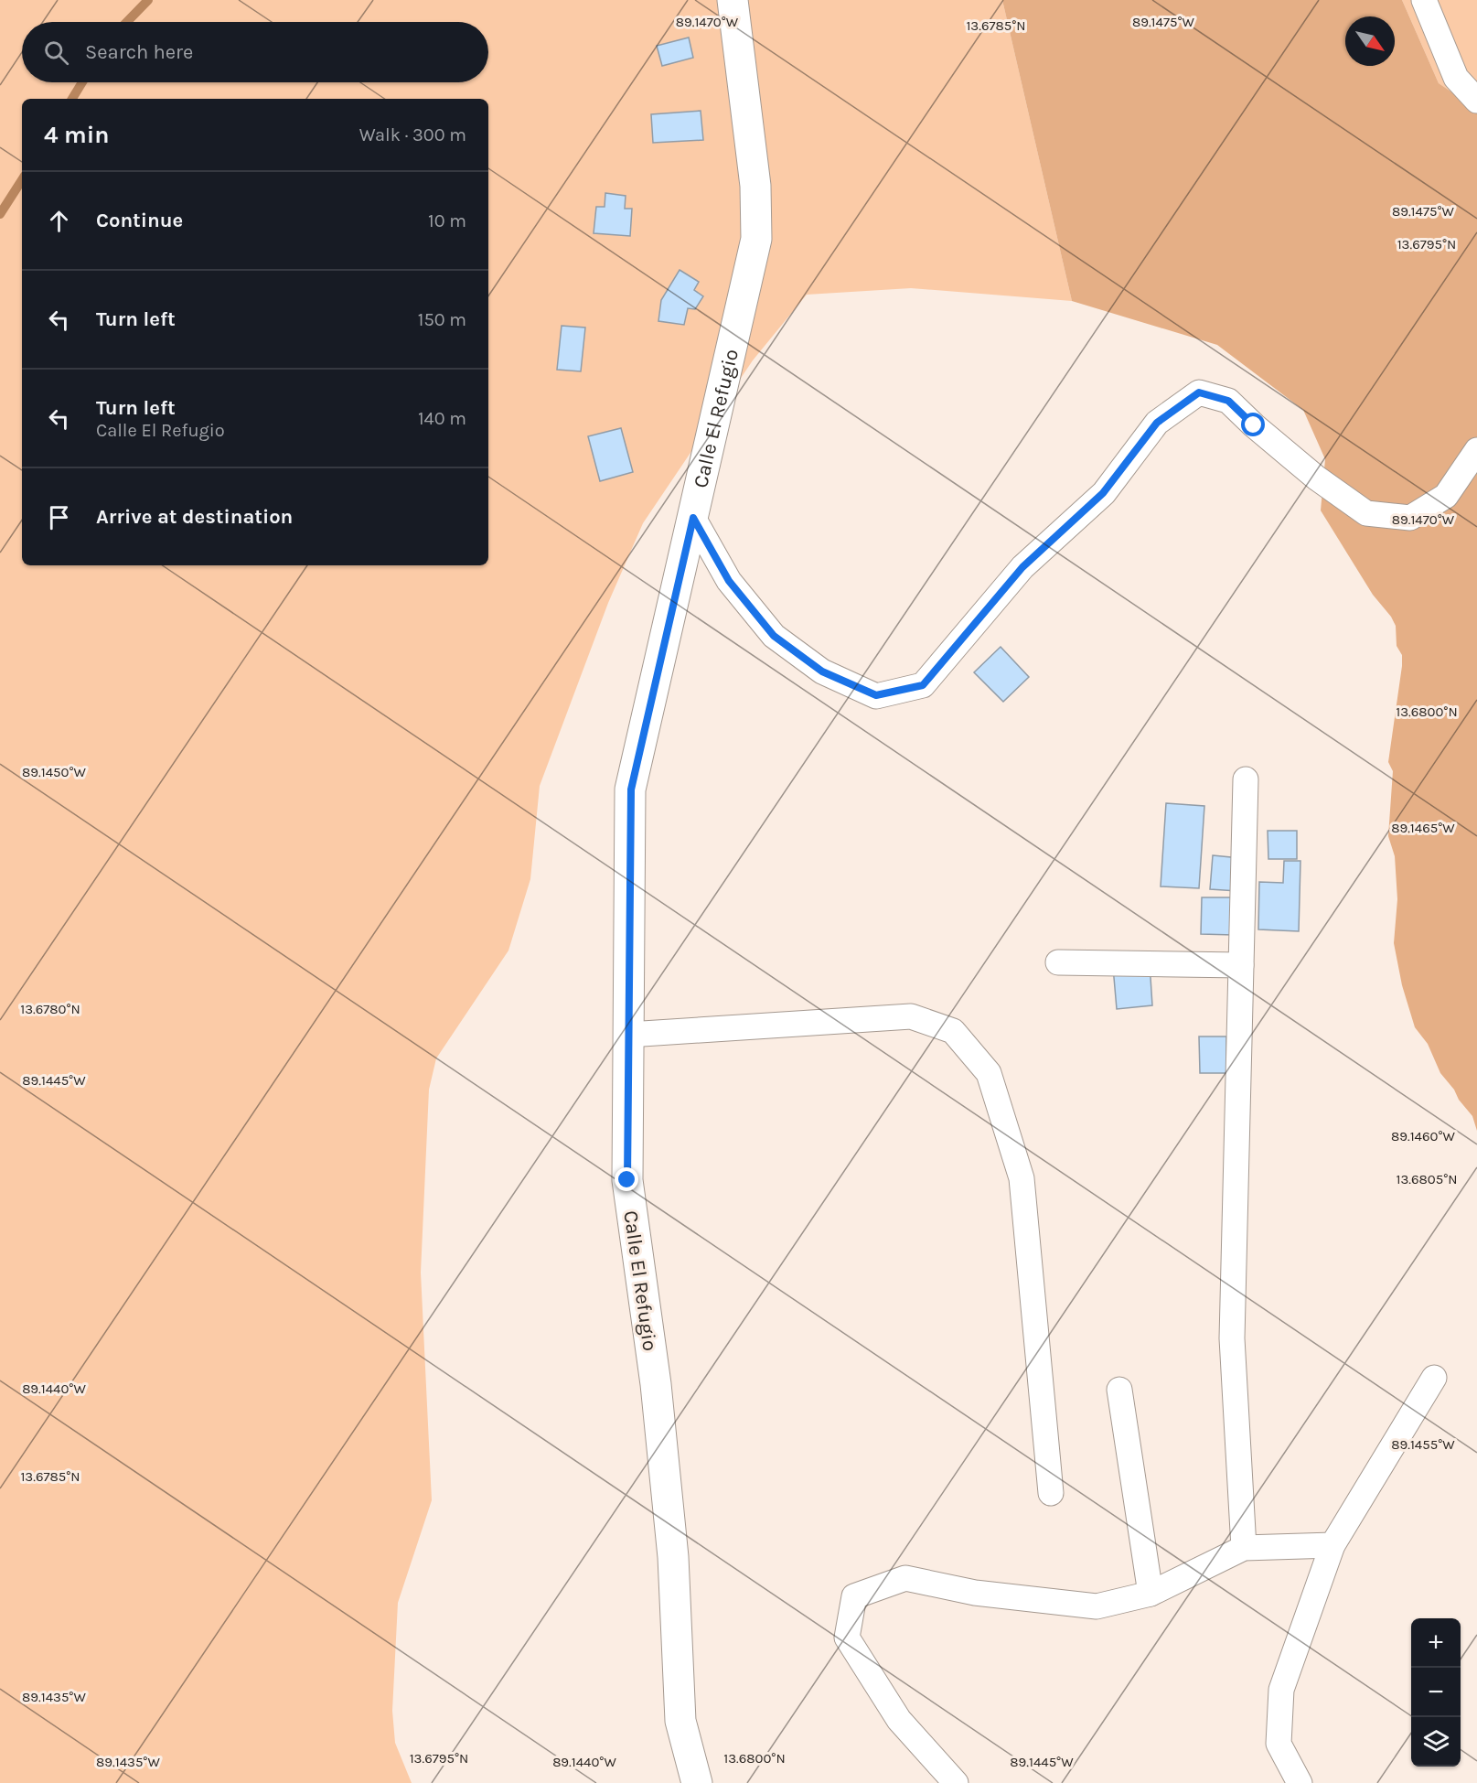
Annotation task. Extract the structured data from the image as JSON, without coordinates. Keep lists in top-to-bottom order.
{
  "streets": {
    "street": ["Calle El Refugio"]
  },
  "north": "bottom right",
  "page": {
    "search": "Search here",
    "heading": ["4 min", "Walk · 300 m"],
    "list": [
      ["Continue", "10 m"],
      ["Turn left", "150 m"],
      ["Turn left", "Calle El Refugio", "140 m"],
      "Arrive at destination"
    ],
    "map_buttons": ["+", "−"]
  },
  "coordinates": [
    "89.1475°W",
    "89.1470°W",
    "13.6785°N",
    "13.6795°N",
    "13.6800°N",
    "89.1450°W",
    "89.1465°W",
    "13.6780°N",
    "89.1445°W",
    "89.1460°W",
    "13.6805°N",
    "89.1440°W",
    "89.1455°W",
    "89.1435°W"
  ]
}
